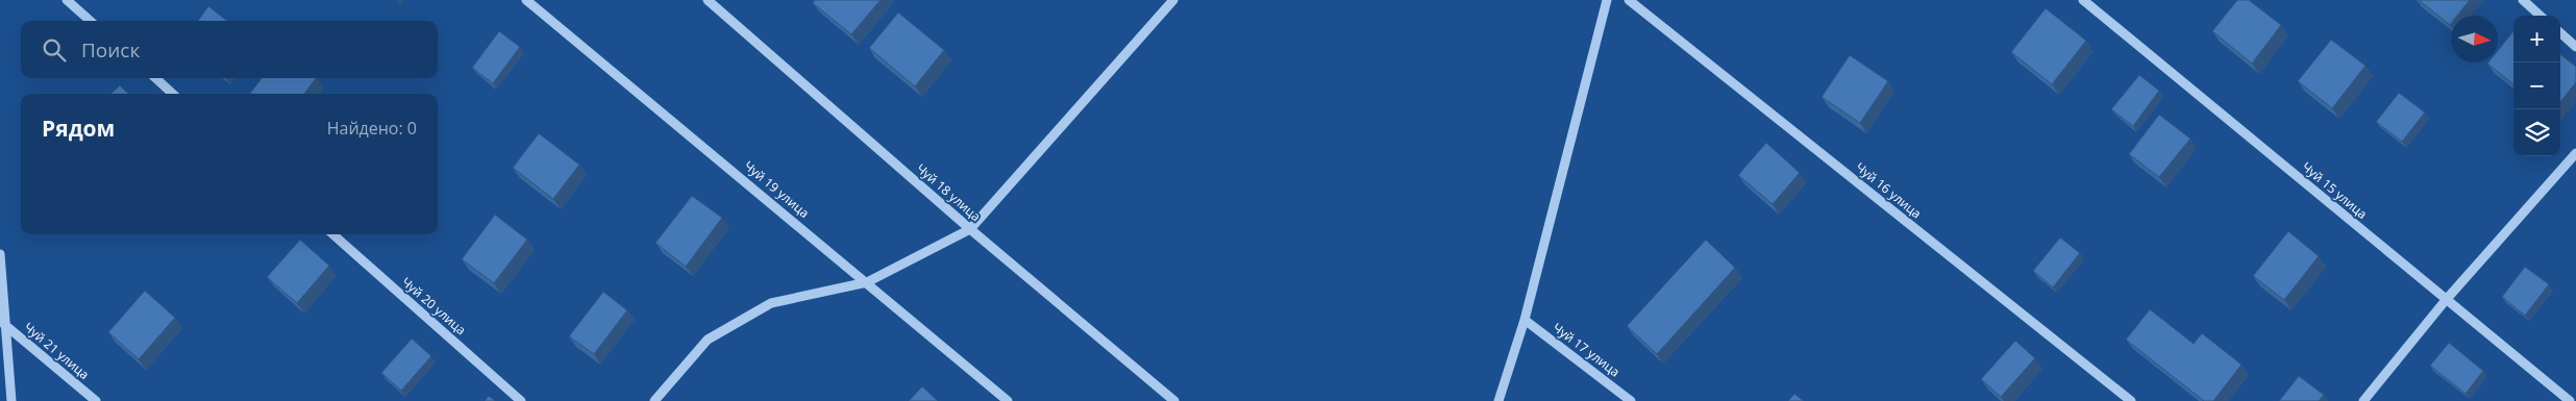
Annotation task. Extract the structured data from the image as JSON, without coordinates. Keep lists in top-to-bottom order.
{
  "streets": {
    "street": [
      "Чуй 19 улица",
      "Чуй 16 улица",
      "Чуй 15 улица",
      "Чуй 18 улица",
      "Чуй 20 улица",
      "Чуй 17 улица",
      "Чуй 21 улица"
    ]
  },
  "north": "right",
  "page": {
    "map_buttons": ["+", "−"],
    "search": "Поиск",
    "heading": ["Рядом", "Найдено: 0"]
  }
}
